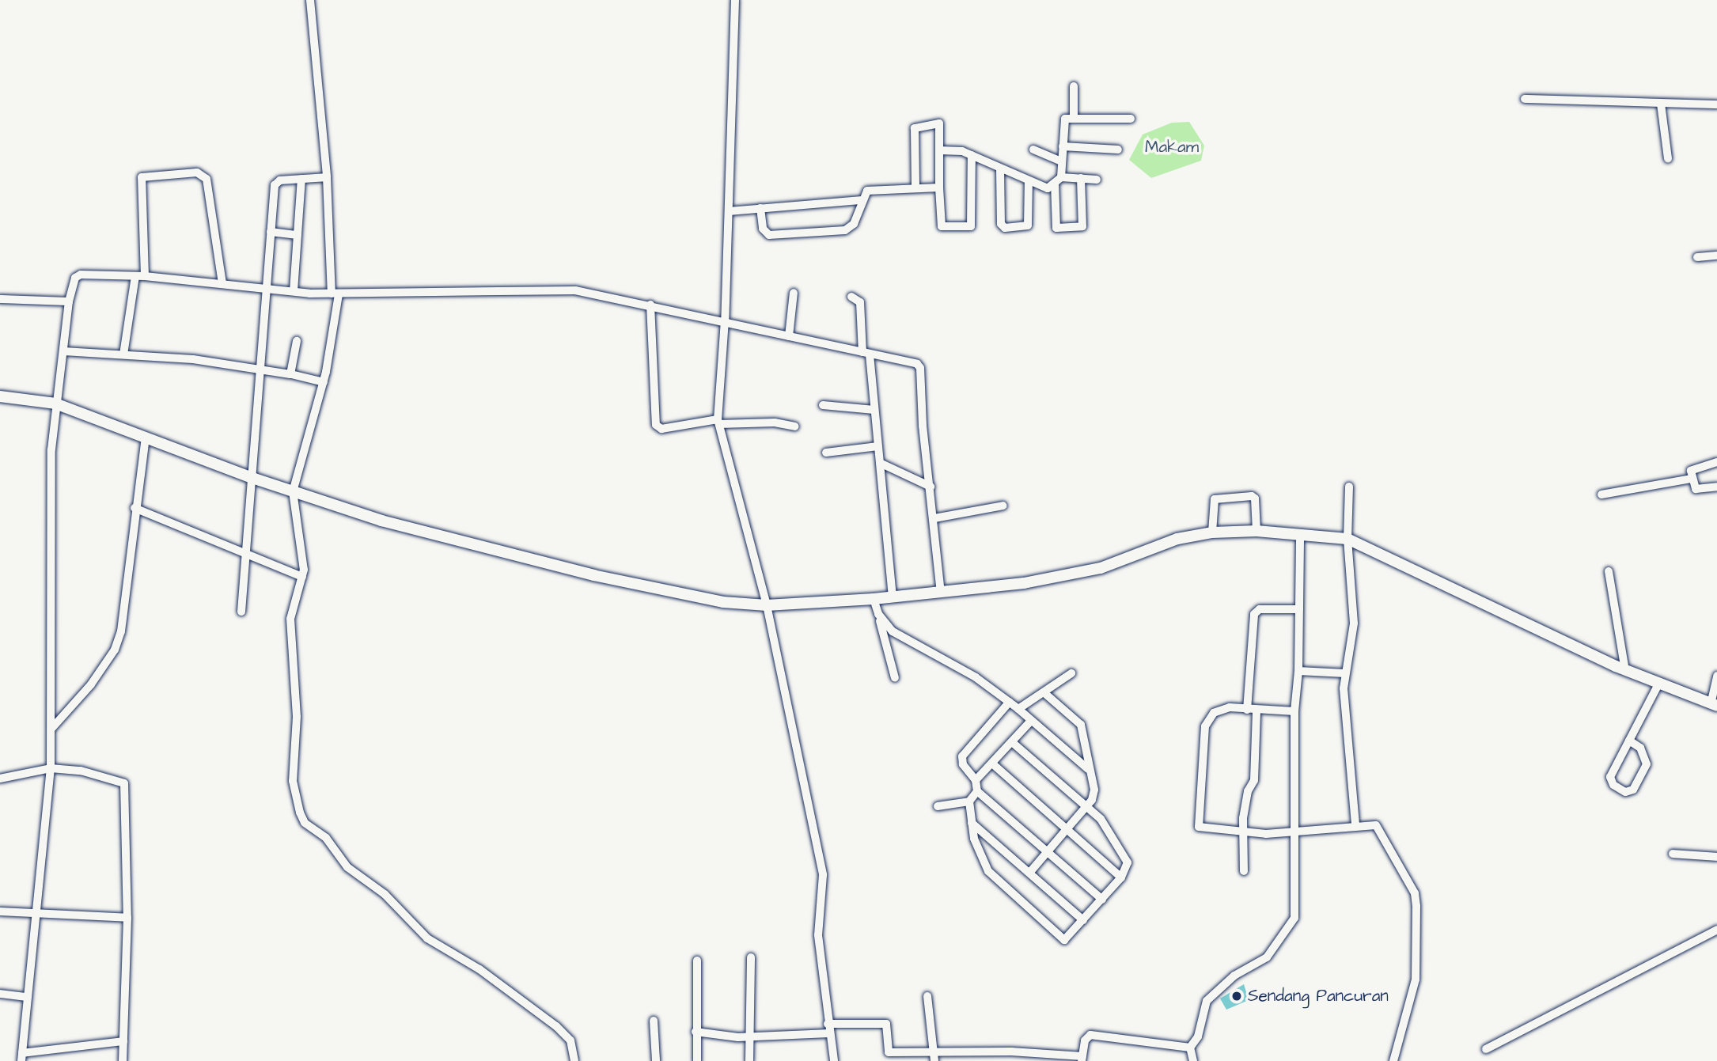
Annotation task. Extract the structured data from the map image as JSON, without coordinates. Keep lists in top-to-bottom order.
{
  "parks": ["Makam"],
  "places": ["Sendang Pancuran"]
}
